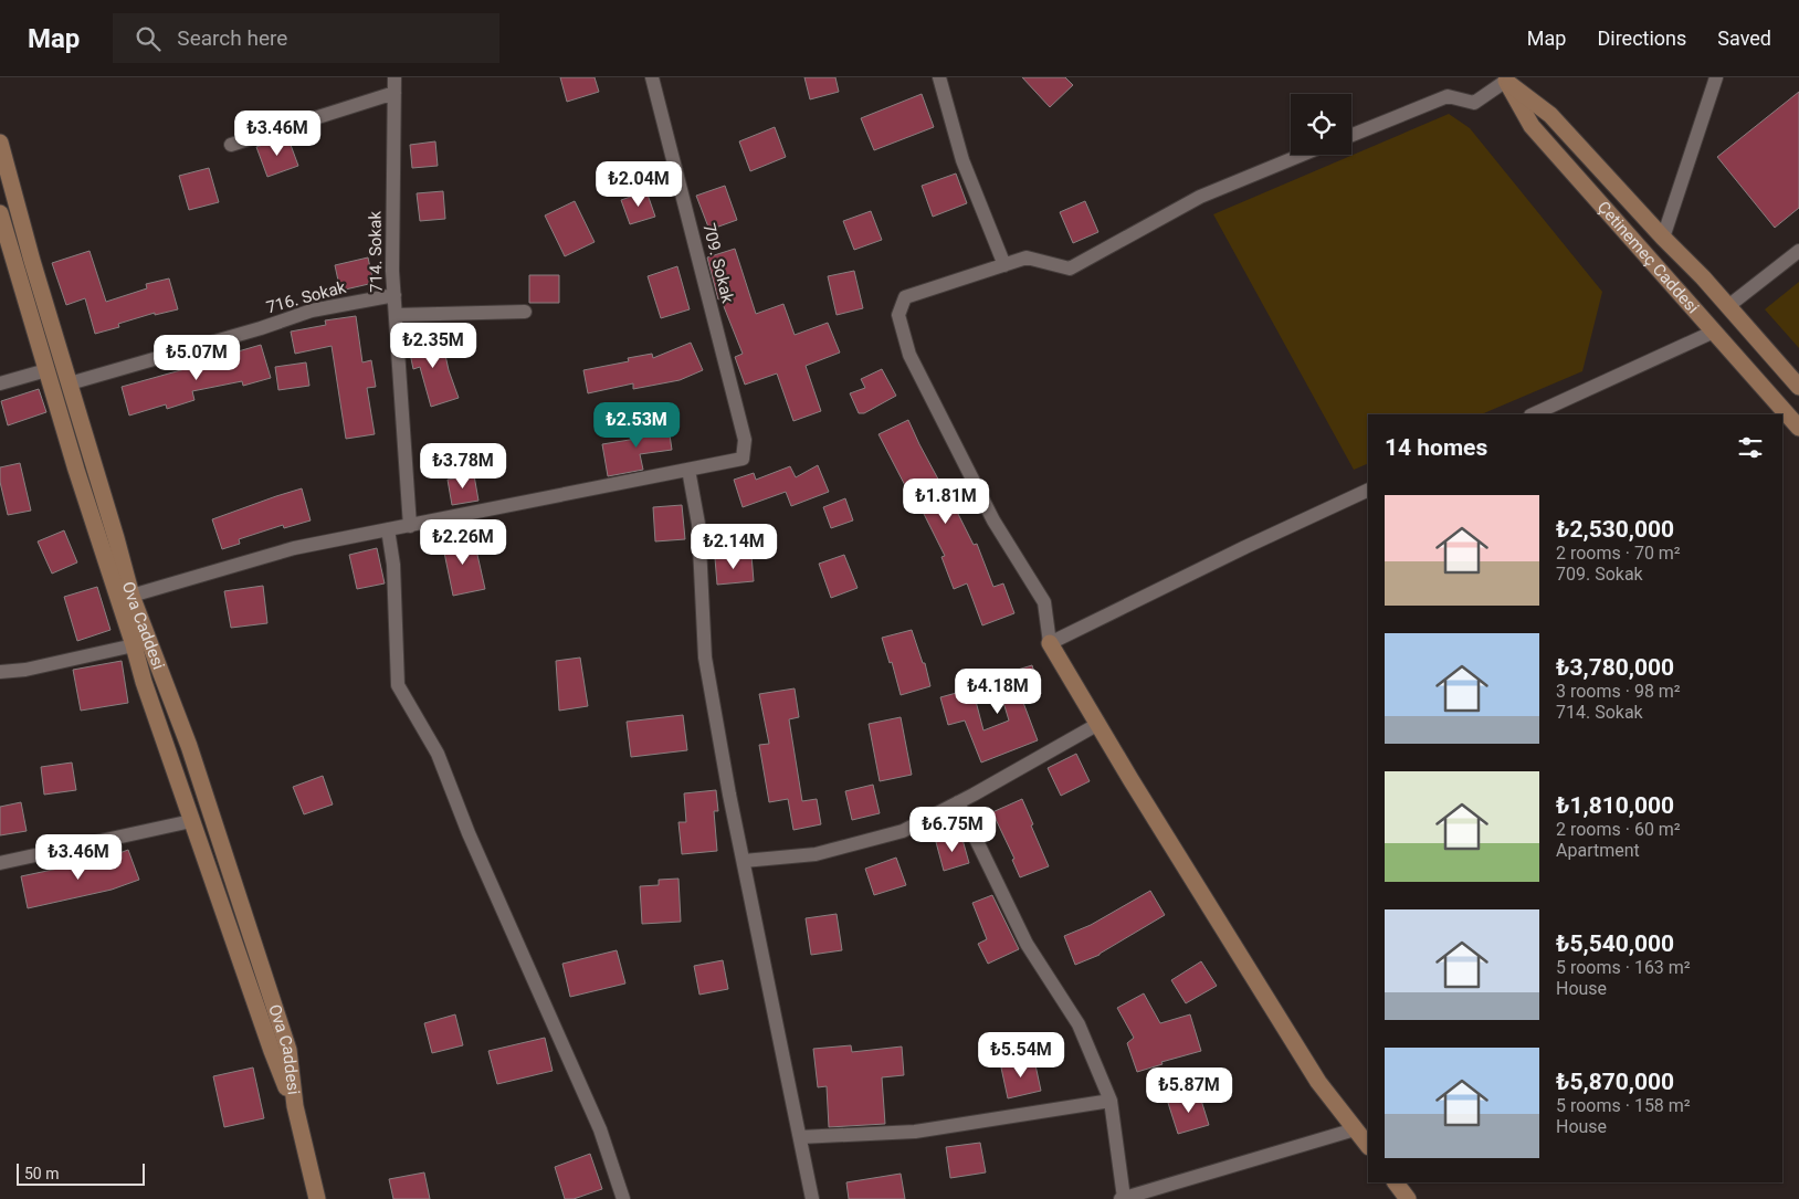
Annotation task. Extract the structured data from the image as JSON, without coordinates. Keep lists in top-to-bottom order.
{
  "streets": {
    "street": [
      "714. Sokak",
      "Çetinemeç Caddesi",
      "709. Sokak",
      "716. Sokak",
      "Ova Caddesi"
    ]
  },
  "crossings": [
    ["714. Sokak", "716. Sokak"],
    ["716. Sokak", "Ova Caddesi"]
  ],
  "scale_bar": "50 m",
  "page": {
    "header": "Map",
    "search": "Search here",
    "nav": ["Map", "Directions", "Saved"],
    "price": [
      "₺3.46M",
      "₺2.04M",
      "₺2.35M",
      "₺5.07M",
      "₺2.53M",
      "₺3.78M",
      "₺1.81M",
      "₺2.26M",
      "₺2.14M",
      "₺4.18M",
      "₺6.75M",
      "₺3.46M",
      "₺5.54M",
      "₺5.87M"
    ],
    "heading": "14 homes",
    "list": [
      {
        "name": "₺2,530,000",
        "note": "2 rooms · 70 m² · 709. Sokak"
      },
      {
        "name": "₺3,780,000",
        "note": "3 rooms · 98 m² · 714. Sokak"
      },
      {
        "name": "₺1,810,000",
        "note": "2 rooms · 60 m² · Apartment"
      },
      {
        "name": "₺5,540,000",
        "note": "5 rooms · 163 m² · House"
      },
      {
        "name": "₺5,870,000",
        "note": "5 rooms · 158 m² · House"
      }
    ],
    "scale": "50 m"
  }
}
